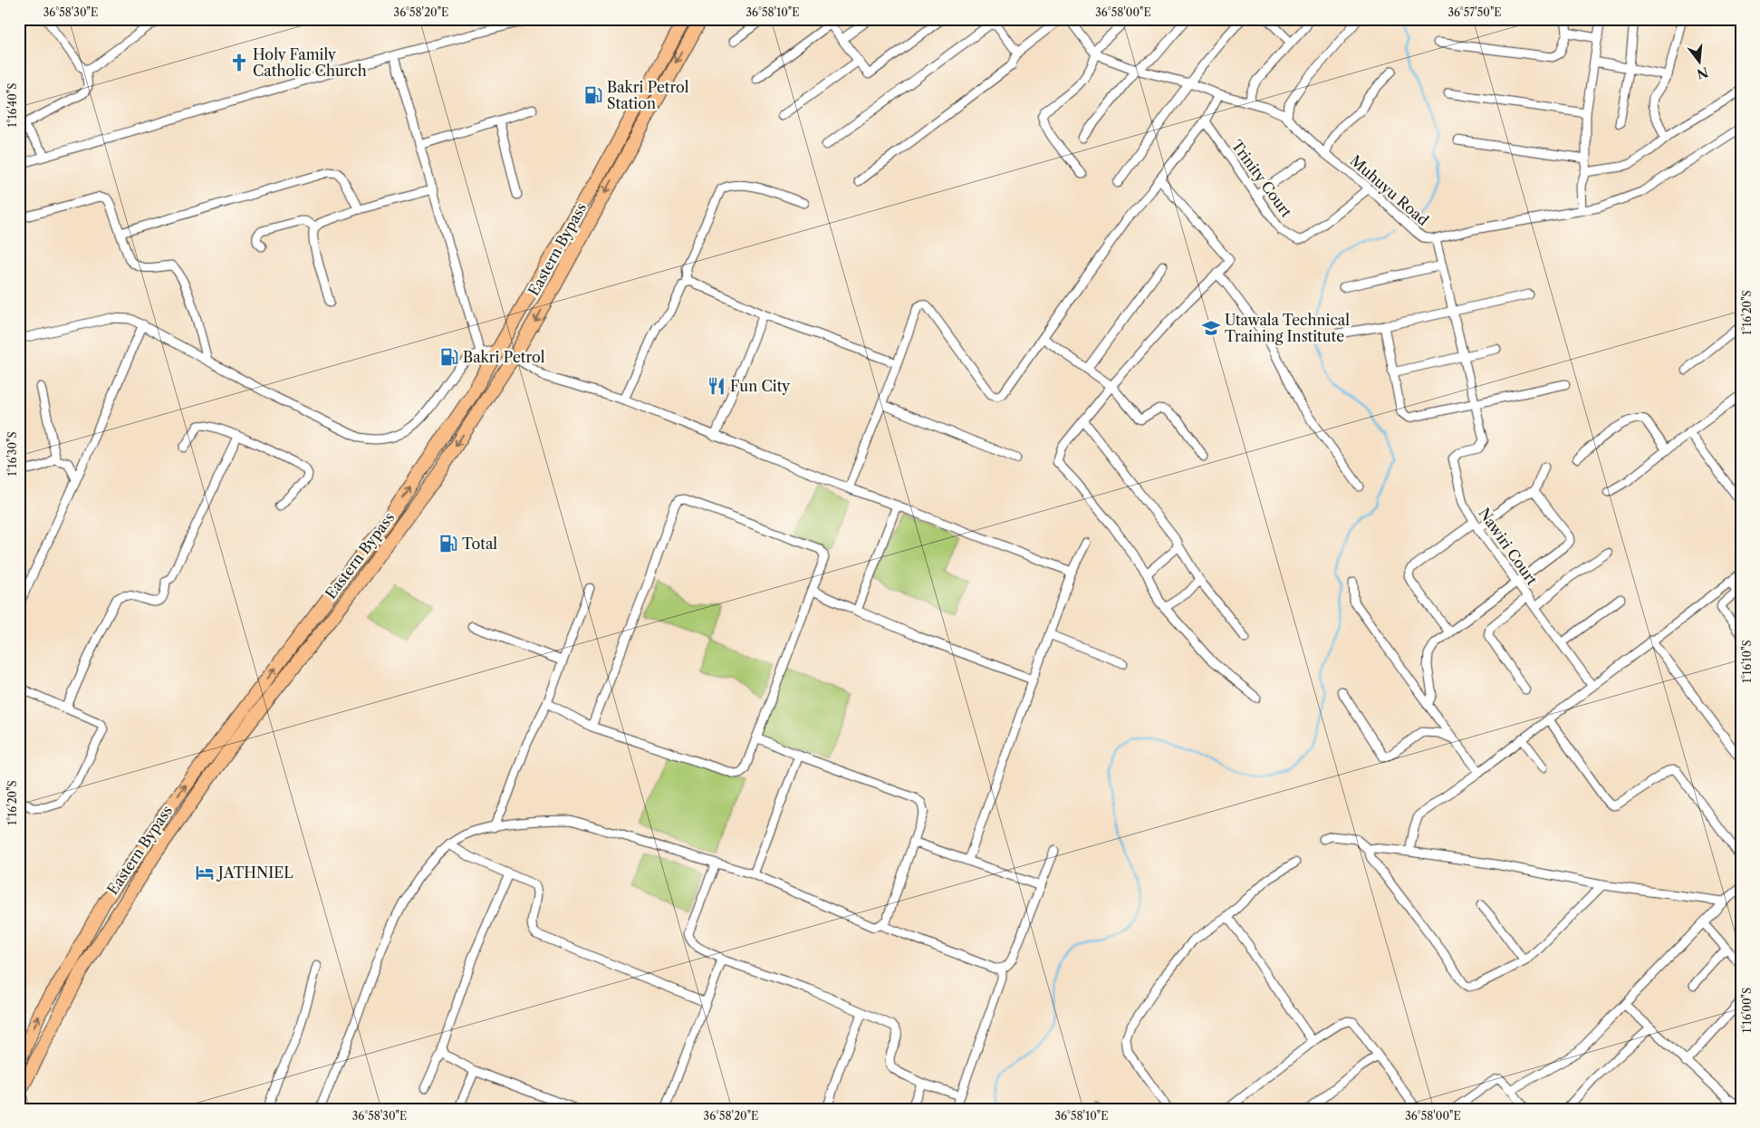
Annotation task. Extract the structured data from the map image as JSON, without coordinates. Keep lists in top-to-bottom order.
{
  "streets": {
    "main road": ["Eastern Bypass"],
    "street": ["Trinity Court", "Muhuyu Road", "Nawiri Court"]
  },
  "crossings": [
    ["Trinity Court", "Muhuyu Road"],
    ["Muhuyu Road", "Nawiri Court"]
  ],
  "places": {
    "church": ["Holy Family Catholic Church"],
    "fuel station": ["Bakri Petrol Station", "Bakri Petrol", "Total"],
    "school or university": ["Utawala Technical Training Institute"],
    "restaurant": ["Fun City"],
    "hotel": ["JATHNIEL"]
  },
  "north": "bottom",
  "coordinates": [
    "36°58'30\"E",
    "36°58'20\"E",
    "36°58'10\"E",
    "36°58'00\"E",
    "36°57'50\"E",
    "1°16'40\"S",
    "1°16'20\"S",
    "1°16'30\"S",
    "1°16'10\"S",
    "1°16'00\"S"
  ]
}
